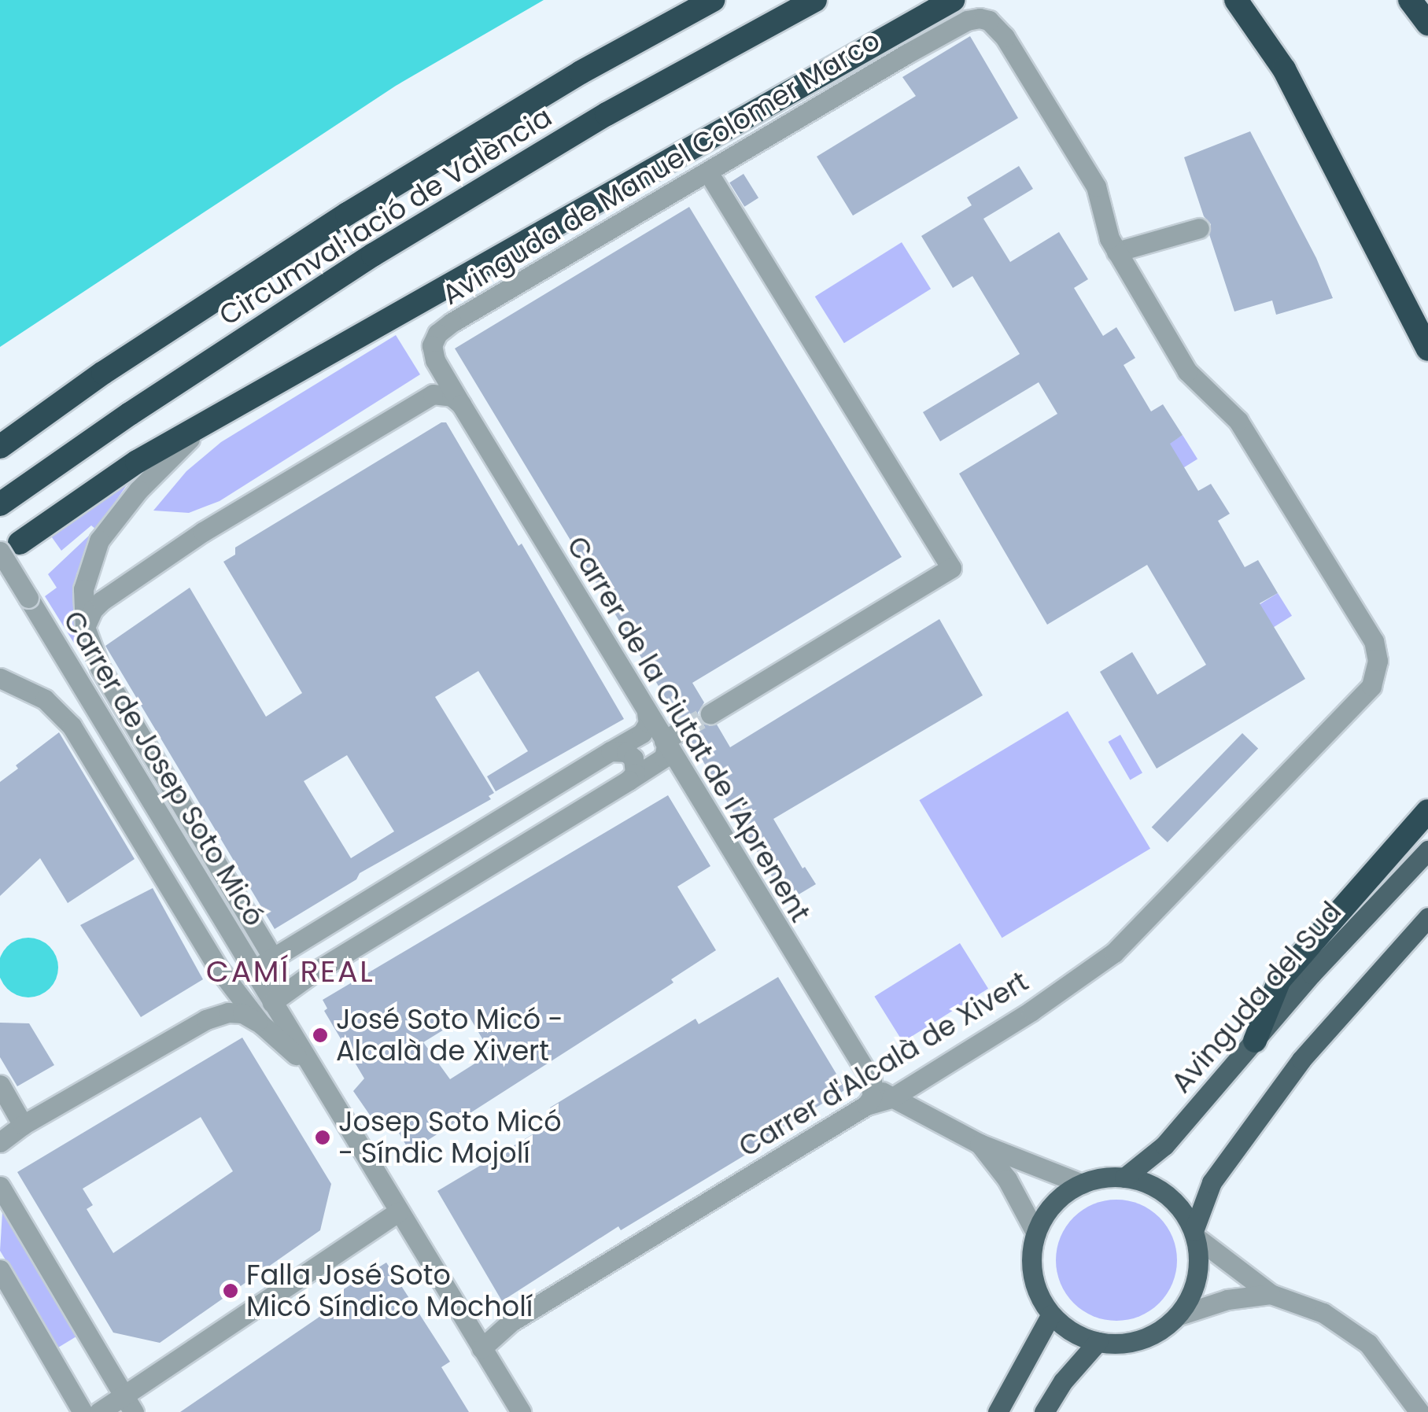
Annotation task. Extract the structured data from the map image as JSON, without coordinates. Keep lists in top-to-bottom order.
{
  "streets": {
    "highway": ["Circumval·lació de València"],
    "main road": ["Avinguda del Sud"],
    "street": [
      "Avinguda de Manuel Colomer Marco",
      "Carrer de la Ciutat de l'Aprenent",
      "Carrer de Josep Soto Micó",
      "Carrer d'Alcalà de Xivert"
    ]
  },
  "crossings": [
    ["Avinguda de Manuel Colomer Marco", "Carrer de la Ciutat de l'Aprenent"],
    ["Avinguda de Manuel Colomer Marco", "Carrer d'Alcalà de Xivert"],
    ["Carrer de la Ciutat de l'Aprenent", "Avinguda del Sud"],
    ["Carrer de la Ciutat de l'Aprenent", "Carrer d'Alcalà de Xivert"],
    ["Carrer de Josep Soto Micó", "Carrer d'Alcalà de Xivert"]
  ],
  "districts": ["CAMÍ REAL"],
  "places": ["José Soto Micó - Alcalà de Xivert", "Josep Soto Micó - Síndic Mojolí", "Falla José Soto Micó Síndico Mocholí"]
}
